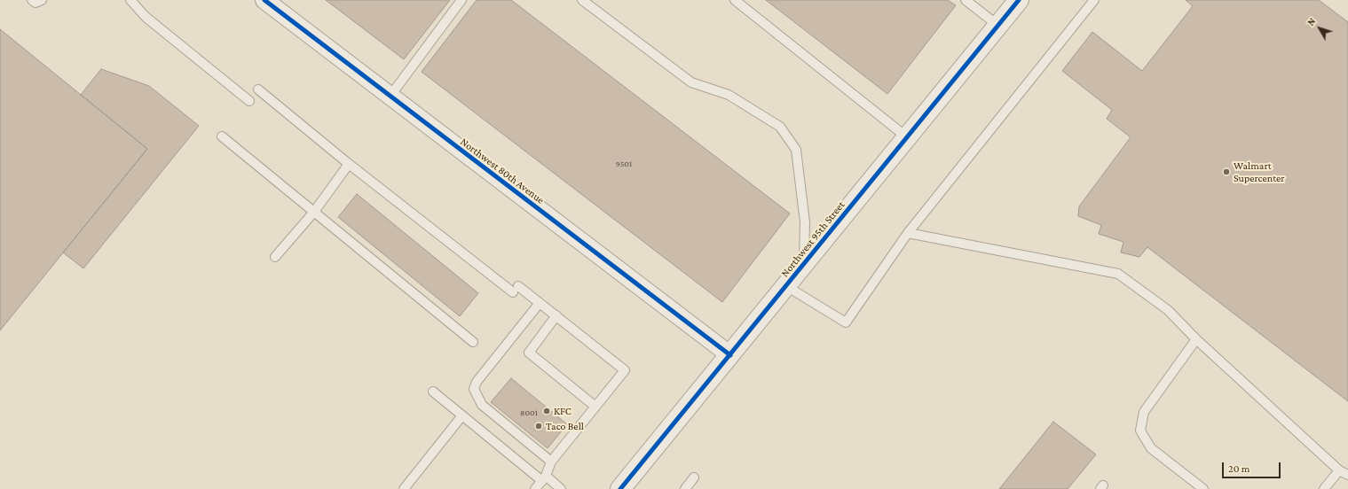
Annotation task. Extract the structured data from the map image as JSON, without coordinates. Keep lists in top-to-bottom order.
{
  "streets": {
    "street": ["Northwest 80th Avenue", "Northwest 95th Street"]
  },
  "crossings": [
    ["Northwest 80th Avenue", "Northwest 95th Street"]
  ],
  "places": ["Walmart Supercenter", "KFC", "Taco Bell"],
  "house_numbers": ["9501", "8001"],
  "scale_bar": "20 m",
  "north": "top left"
}
